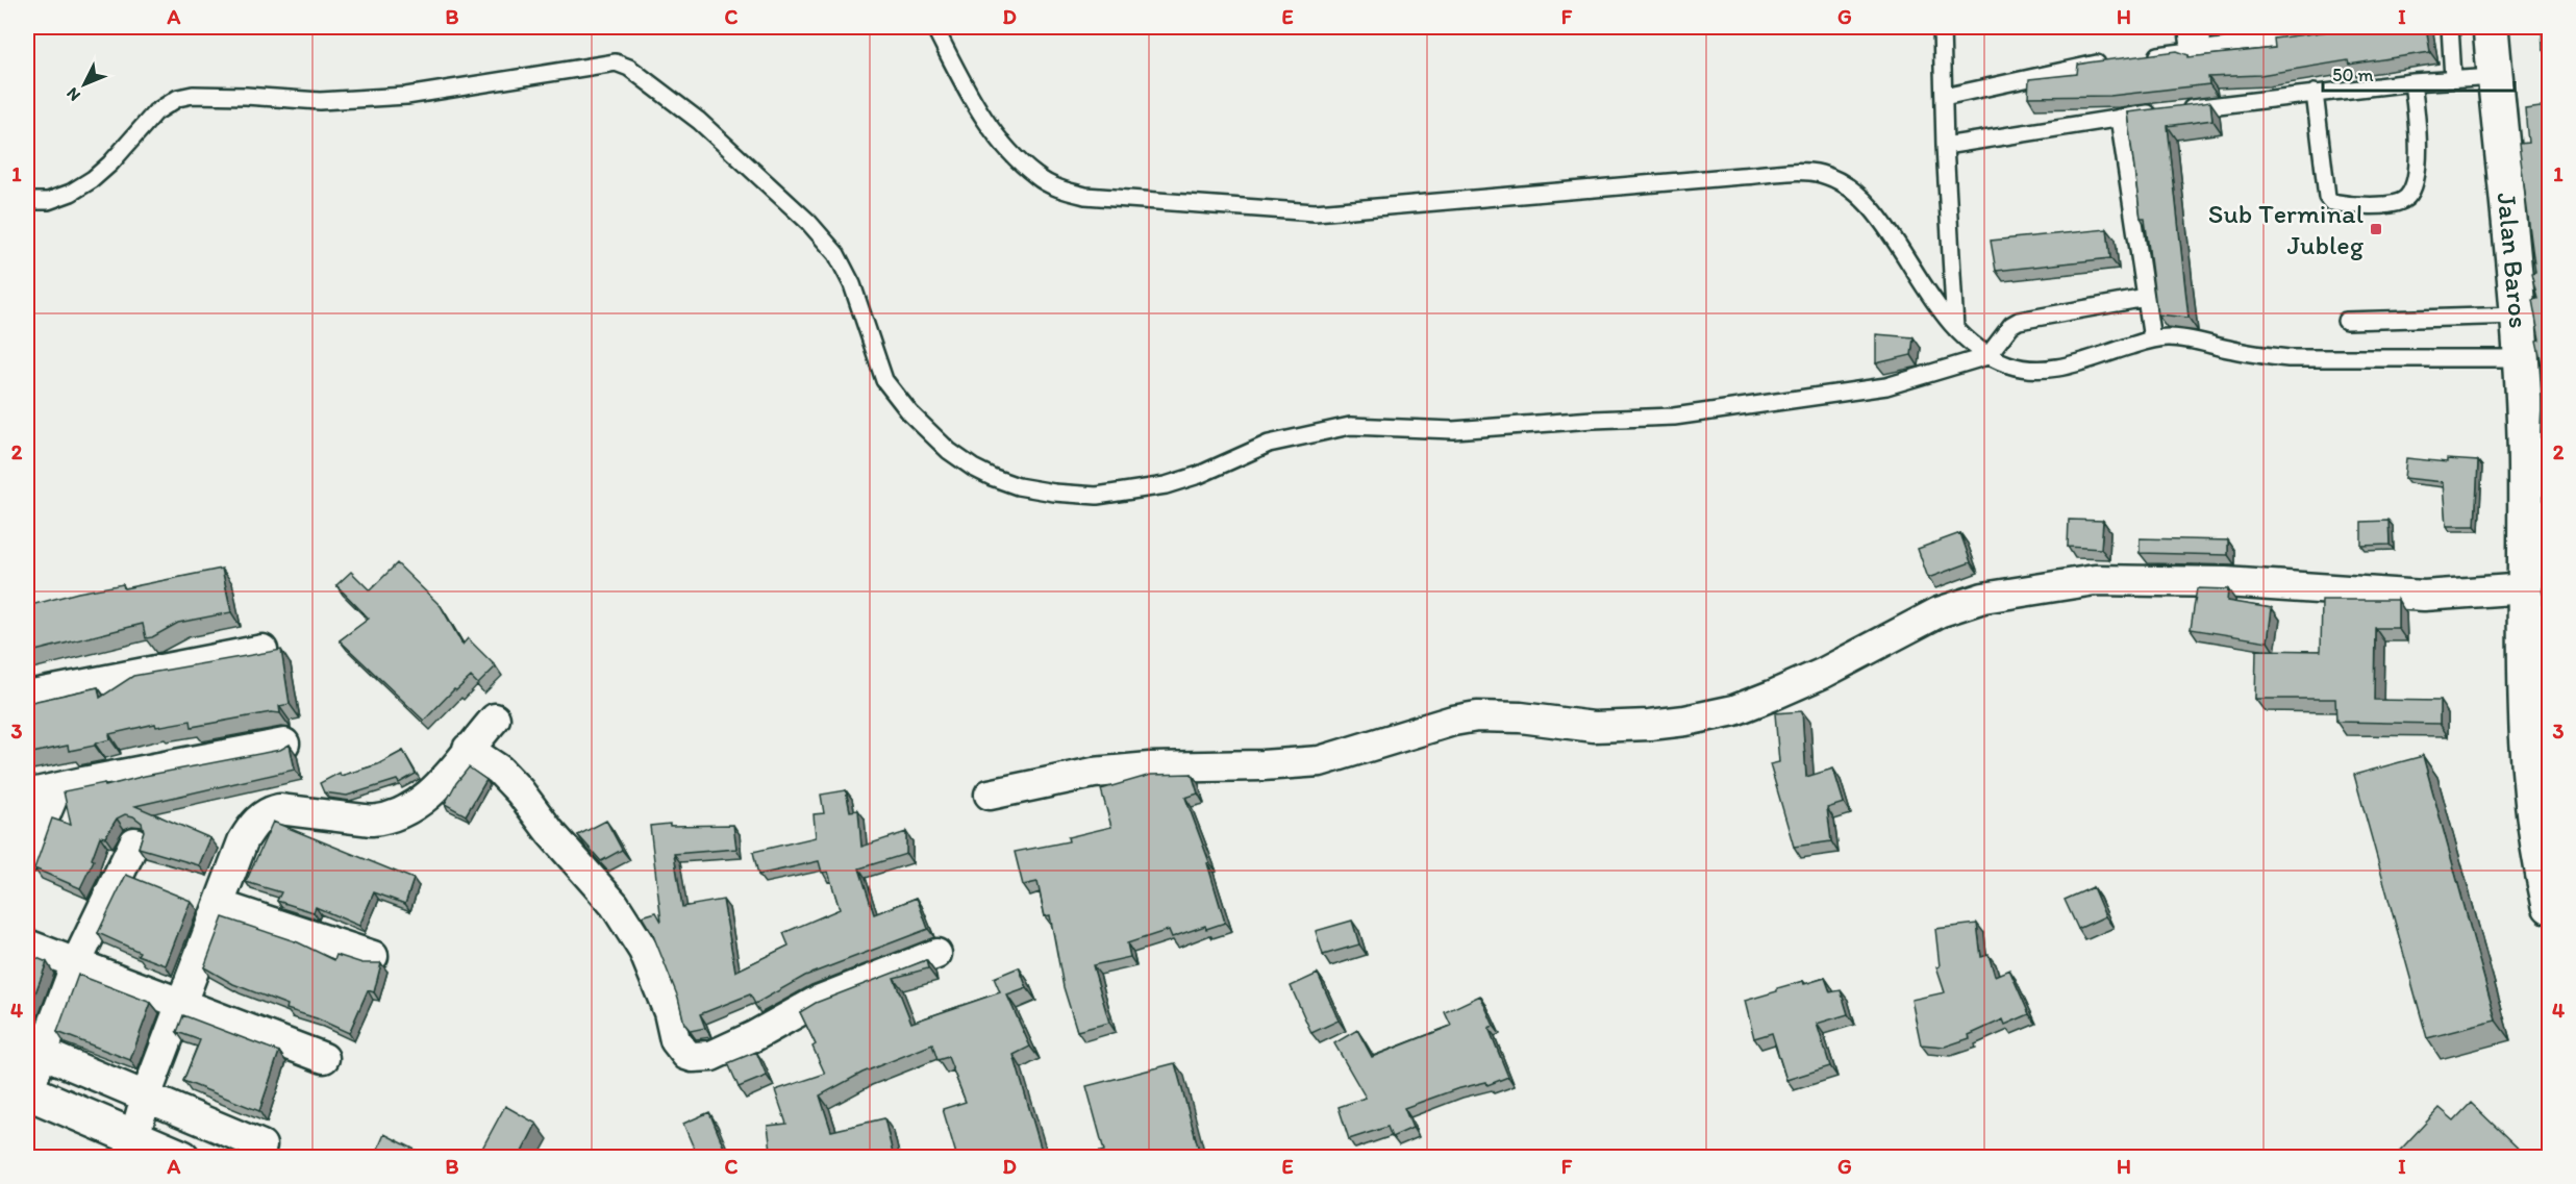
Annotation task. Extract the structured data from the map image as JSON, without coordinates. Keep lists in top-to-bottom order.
{
  "streets": {
    "main road": ["Jalan Baros"]
  },
  "places": {
    "transit": ["Sub Terminal Jubleg"]
  },
  "scale_bar": "50 m",
  "north": "bottom left",
  "grid": {
    "columns": [
      "A",
      "B",
      "C",
      "D",
      "E",
      "F",
      "G",
      "H",
      "I"
    ],
    "rows": [
      "1",
      "2",
      "3",
      "4"
    ]
  }
}
